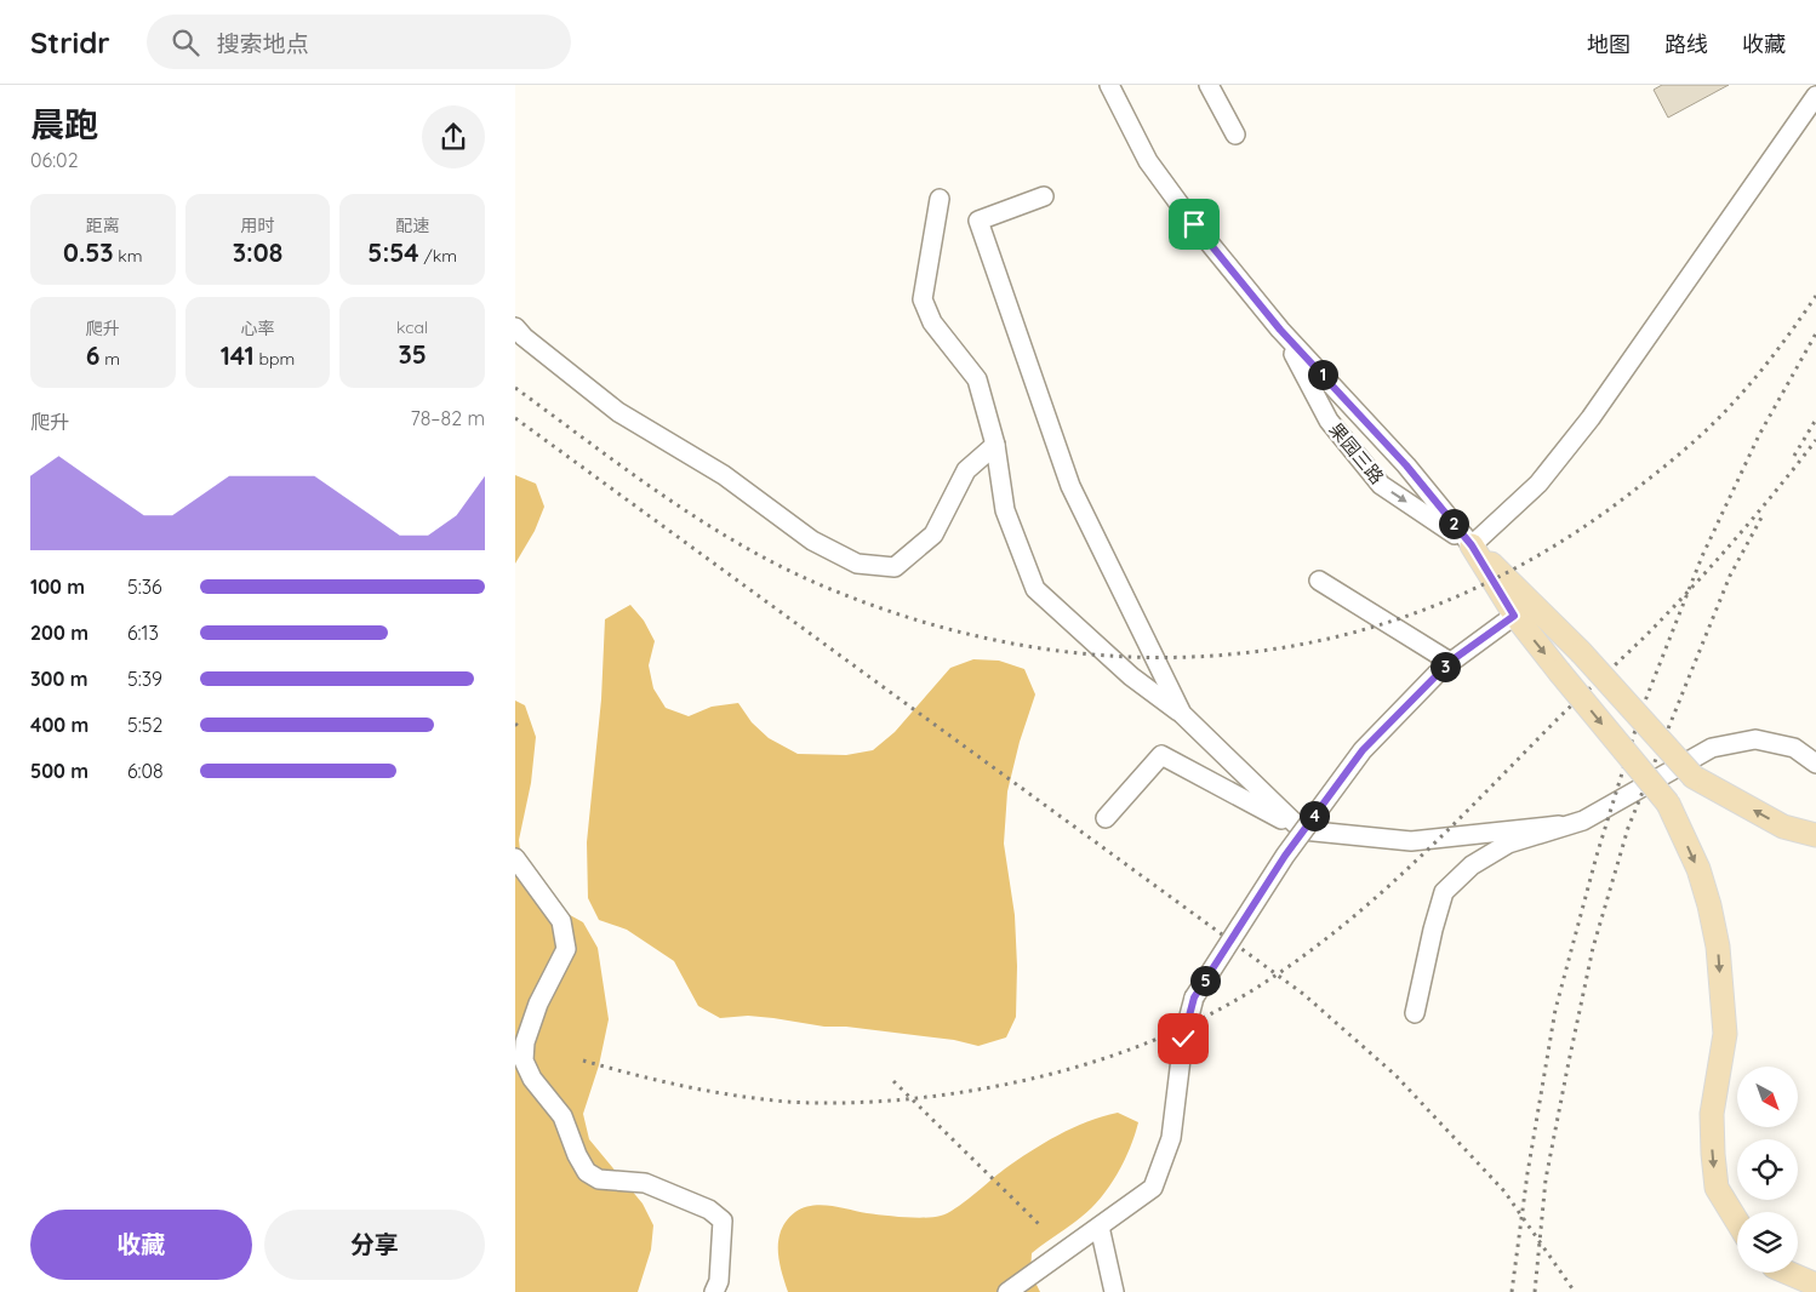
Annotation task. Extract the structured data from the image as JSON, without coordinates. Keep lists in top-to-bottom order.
{
  "streets": {
    "street": ["果园三路"]
  },
  "north": "bottom right",
  "page": {
    "header": "Stridr",
    "search": "搜索地点",
    "nav": ["地图", "路线", "收藏"],
    "heading": ["晨跑", "06:02"],
    "stats": [
      ["距离", "0.53 km"],
      ["用时", "3:08"],
      ["配速", "5:54 /km"],
      ["爬升", "6 m"],
      ["心率", "141 bpm"],
      ["kcal", "35"]
    ],
    "pins": [
      "1",
      "2",
      "3",
      "4",
      "5"
    ],
    "chart": ["爬升", "78–82 m"],
    "list": [
      {
        "name": "100 m",
        "note": "5:36"
      },
      {
        "name": "200 m",
        "note": "6:13"
      },
      {
        "name": "300 m",
        "note": "5:39"
      },
      {
        "name": "400 m",
        "note": "5:52"
      },
      {
        "name": "500 m",
        "note": "6:08"
      }
    ],
    "buttons": ["收藏", "分享"]
  }
}
